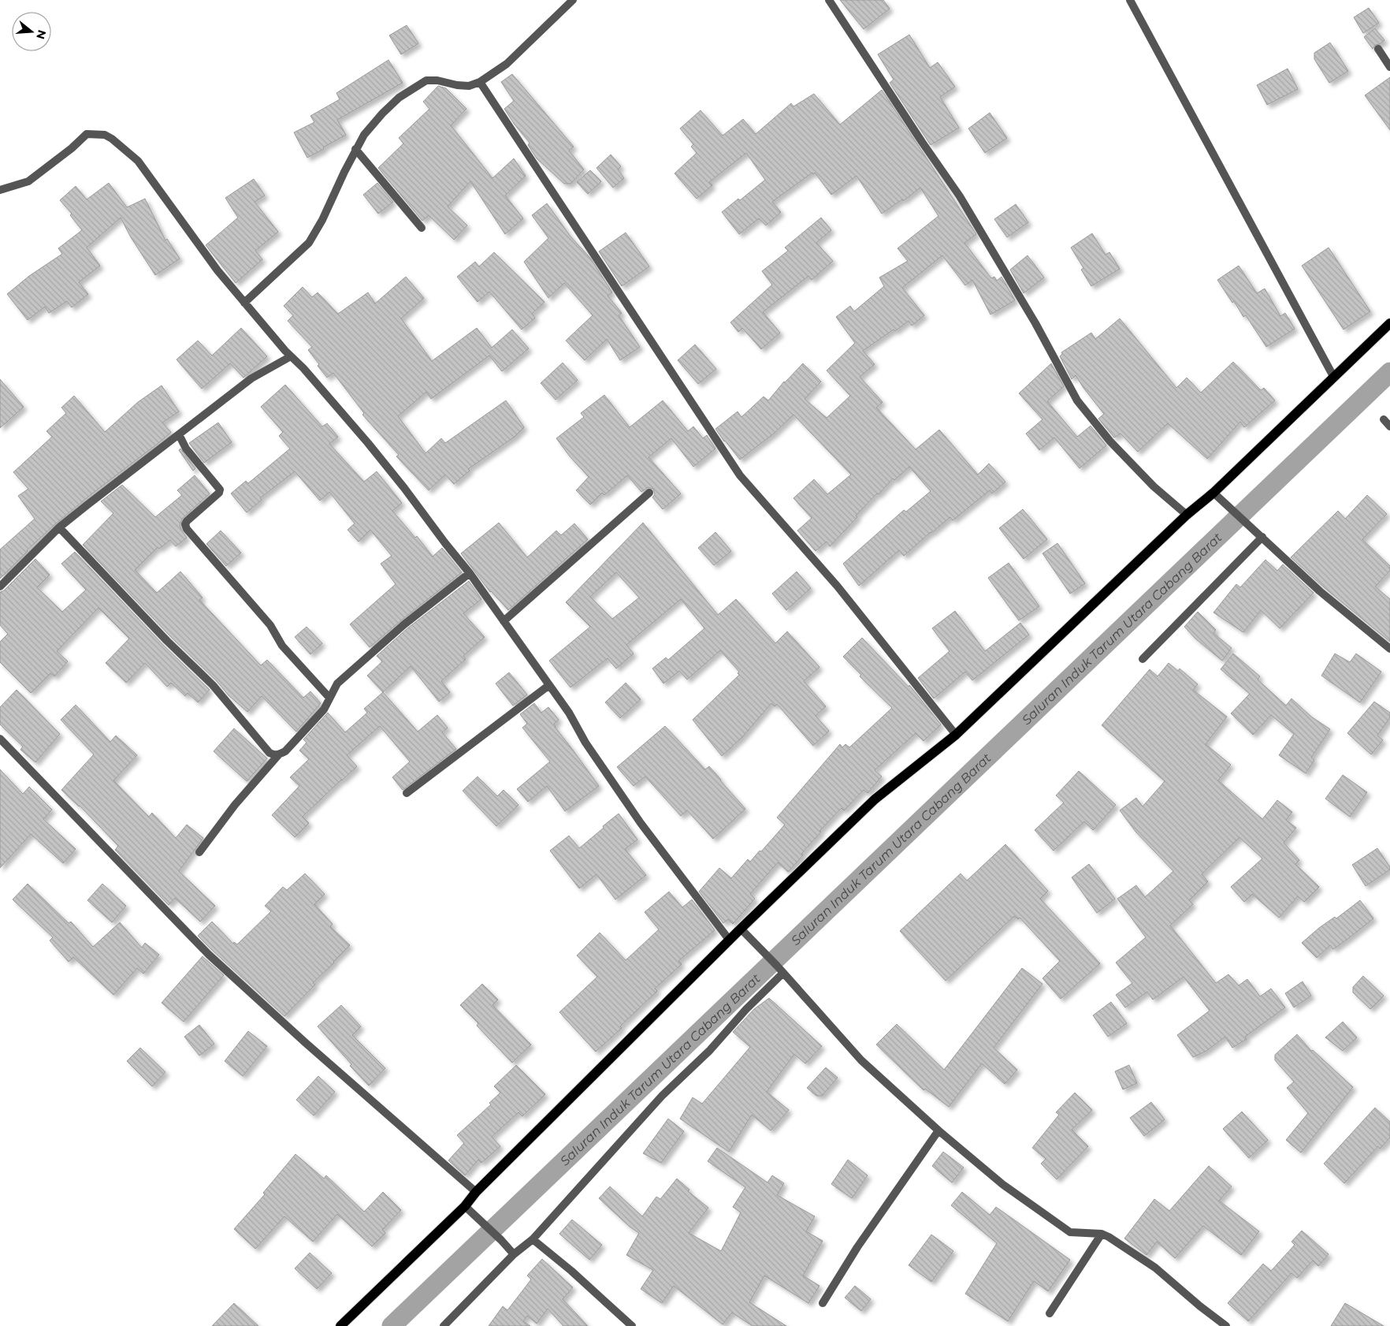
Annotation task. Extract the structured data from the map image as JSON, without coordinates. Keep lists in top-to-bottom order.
{
  "water": ["Saluran Induk Tarum Utara Cabang Barat"],
  "north": "right"
}
